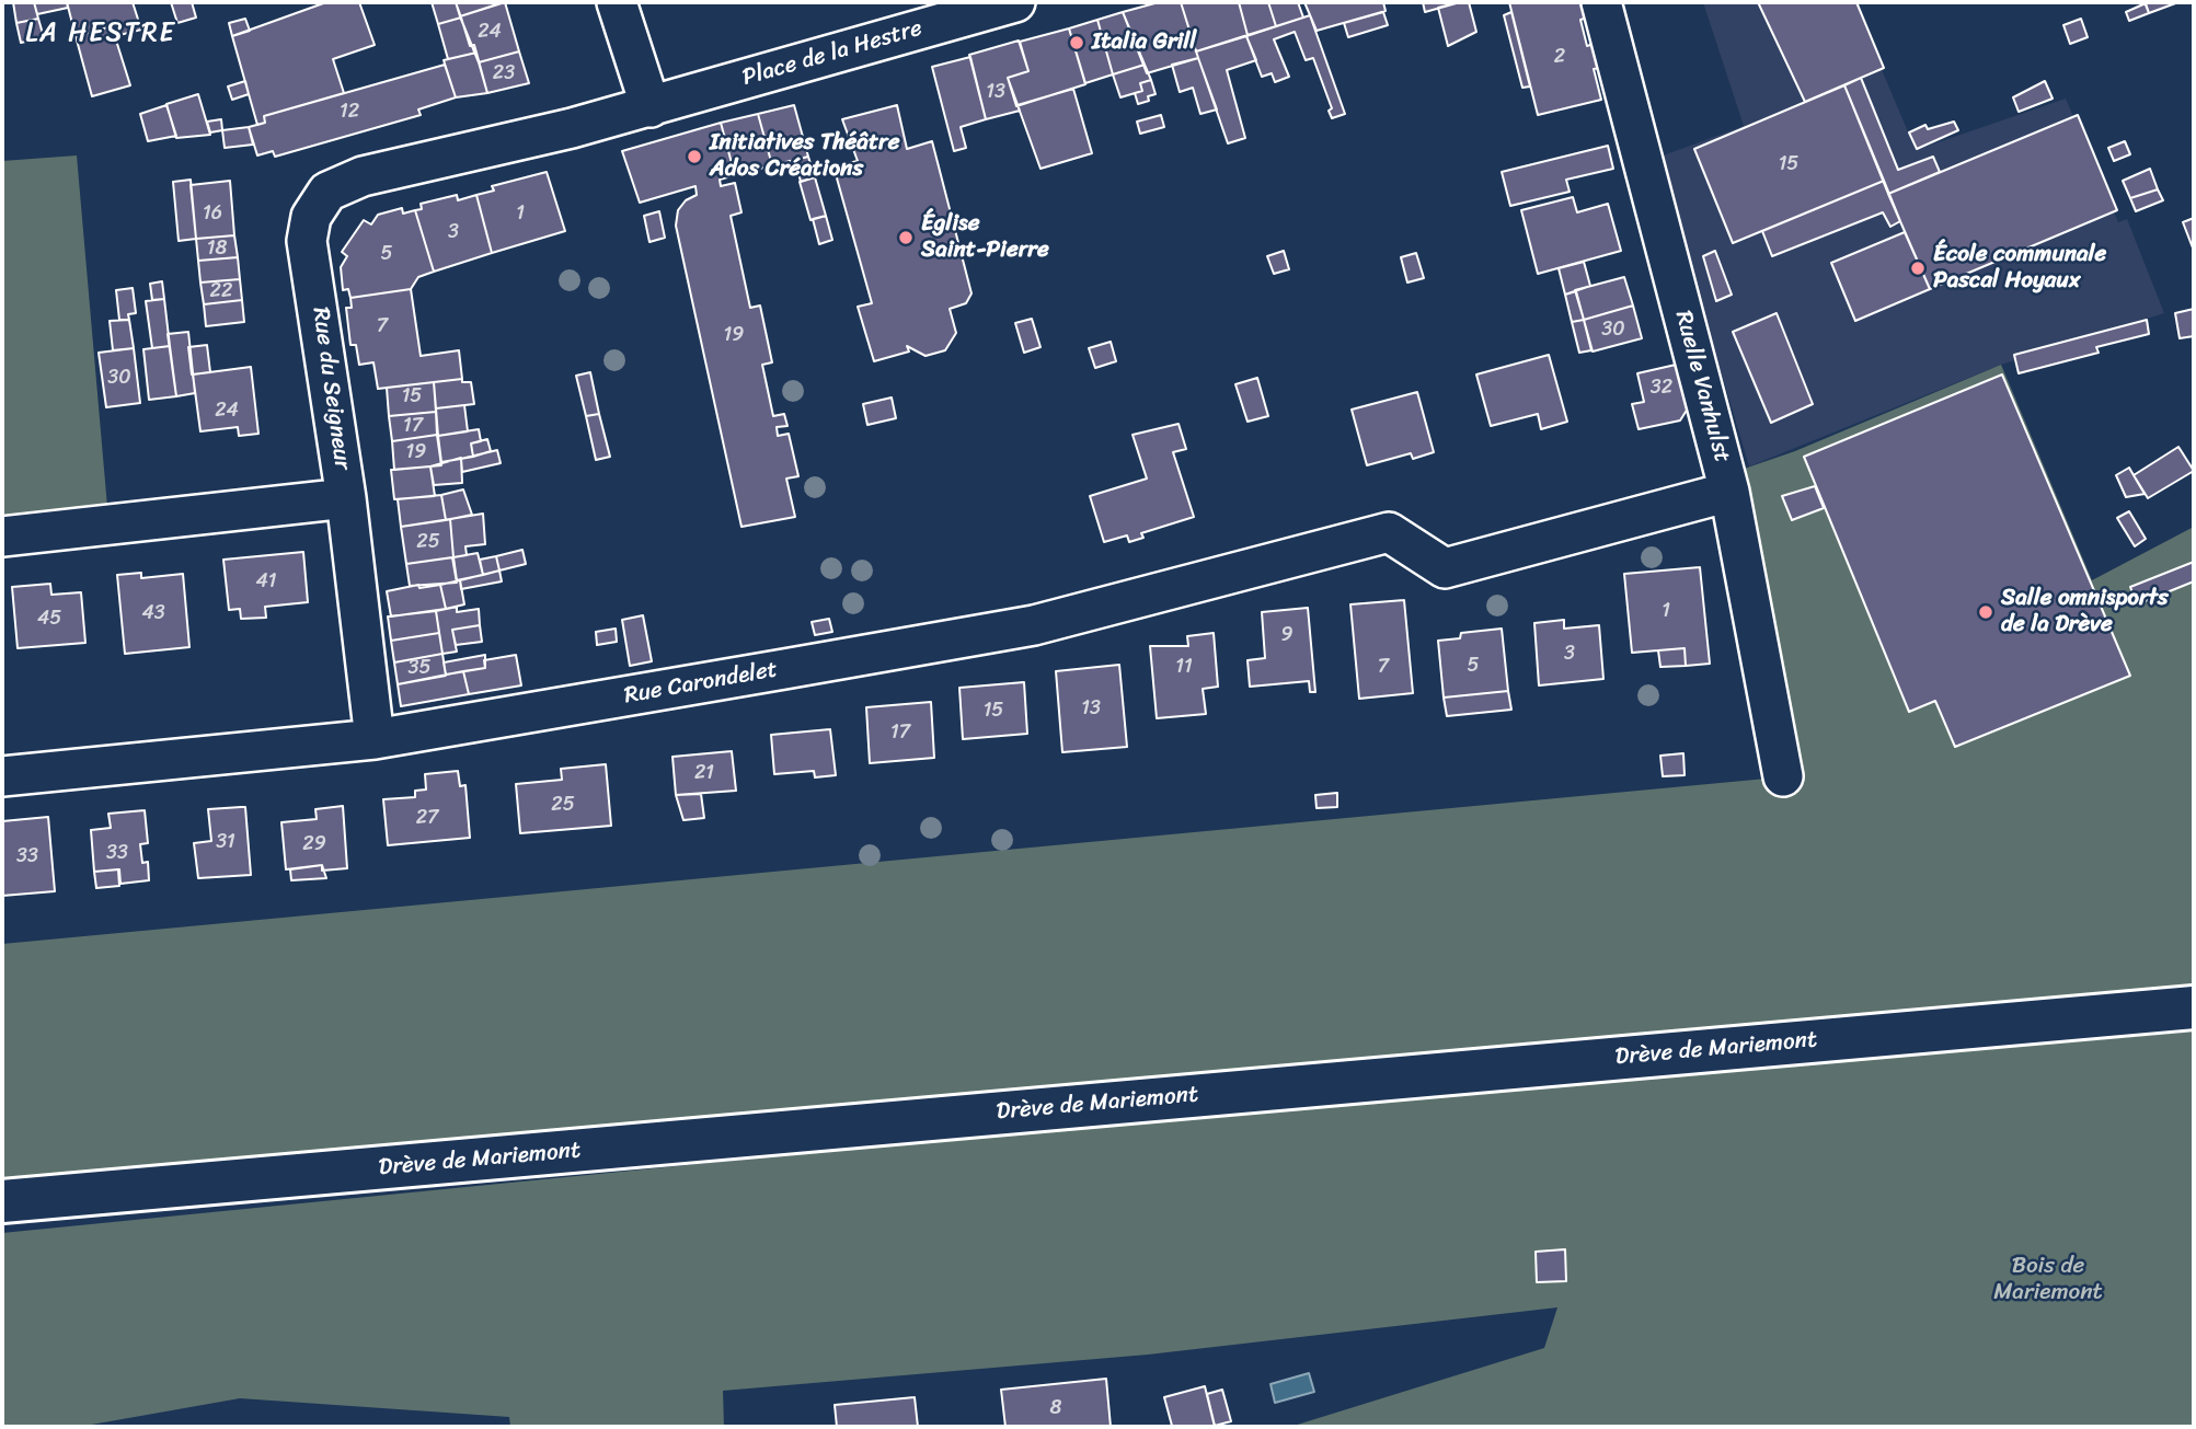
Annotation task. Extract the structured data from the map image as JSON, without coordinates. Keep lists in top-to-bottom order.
{
  "streets": {
    "street": [
      "Place de la Hestre",
      "Ruelle Vanhulst",
      "Rue du Seigneur",
      "Rue Carondelet",
      "Drève de Mariemont"
    ]
  },
  "crossings": [
    ["Place de la Hestre", "Rue du Seigneur"],
    ["Ruelle Vanhulst", "Rue Carondelet"]
  ],
  "districts": ["LA HESTRE"],
  "parks": ["Bois de Mariemont"],
  "places": [
    "Italia Grill",
    "Initiatives Théâtre Ados Créations",
    "Église Saint-Pierre",
    "École communale Pascal Hoyaux",
    "Salle omnisports de la Drève"
  ],
  "house_numbers": [
    "24",
    "2",
    "23",
    "13",
    "12",
    "15",
    "16",
    "1",
    "3",
    "18",
    "5",
    "22",
    "7",
    "30",
    "19",
    "30",
    "32",
    "15",
    "24",
    "17",
    "19",
    "25",
    "41",
    "1",
    "43",
    "45",
    "9",
    "3",
    "5",
    "11",
    "7",
    "35",
    "13",
    "15",
    "17",
    "21",
    "25",
    "27",
    "31",
    "29",
    "33",
    "33",
    "8"
  ]
}
